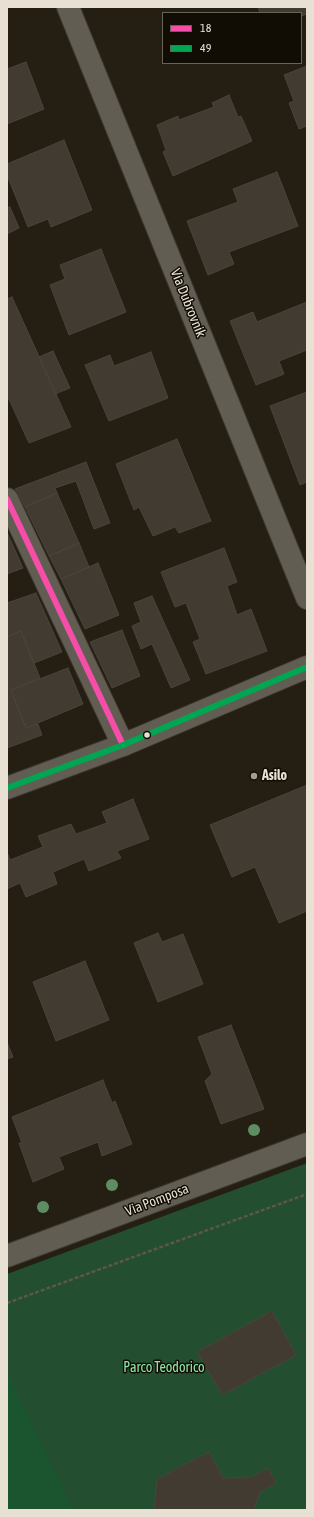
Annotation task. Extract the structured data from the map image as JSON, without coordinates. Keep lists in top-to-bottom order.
{
  "streets": {
    "street": ["Via Dubrovnik", "Via Pomposa"]
  },
  "parks": ["Parco Teodorico"],
  "places": ["Asilo"],
  "lines": ["transit line 18", "transit line 49"],
  "legend": ["18", "49"]
}
